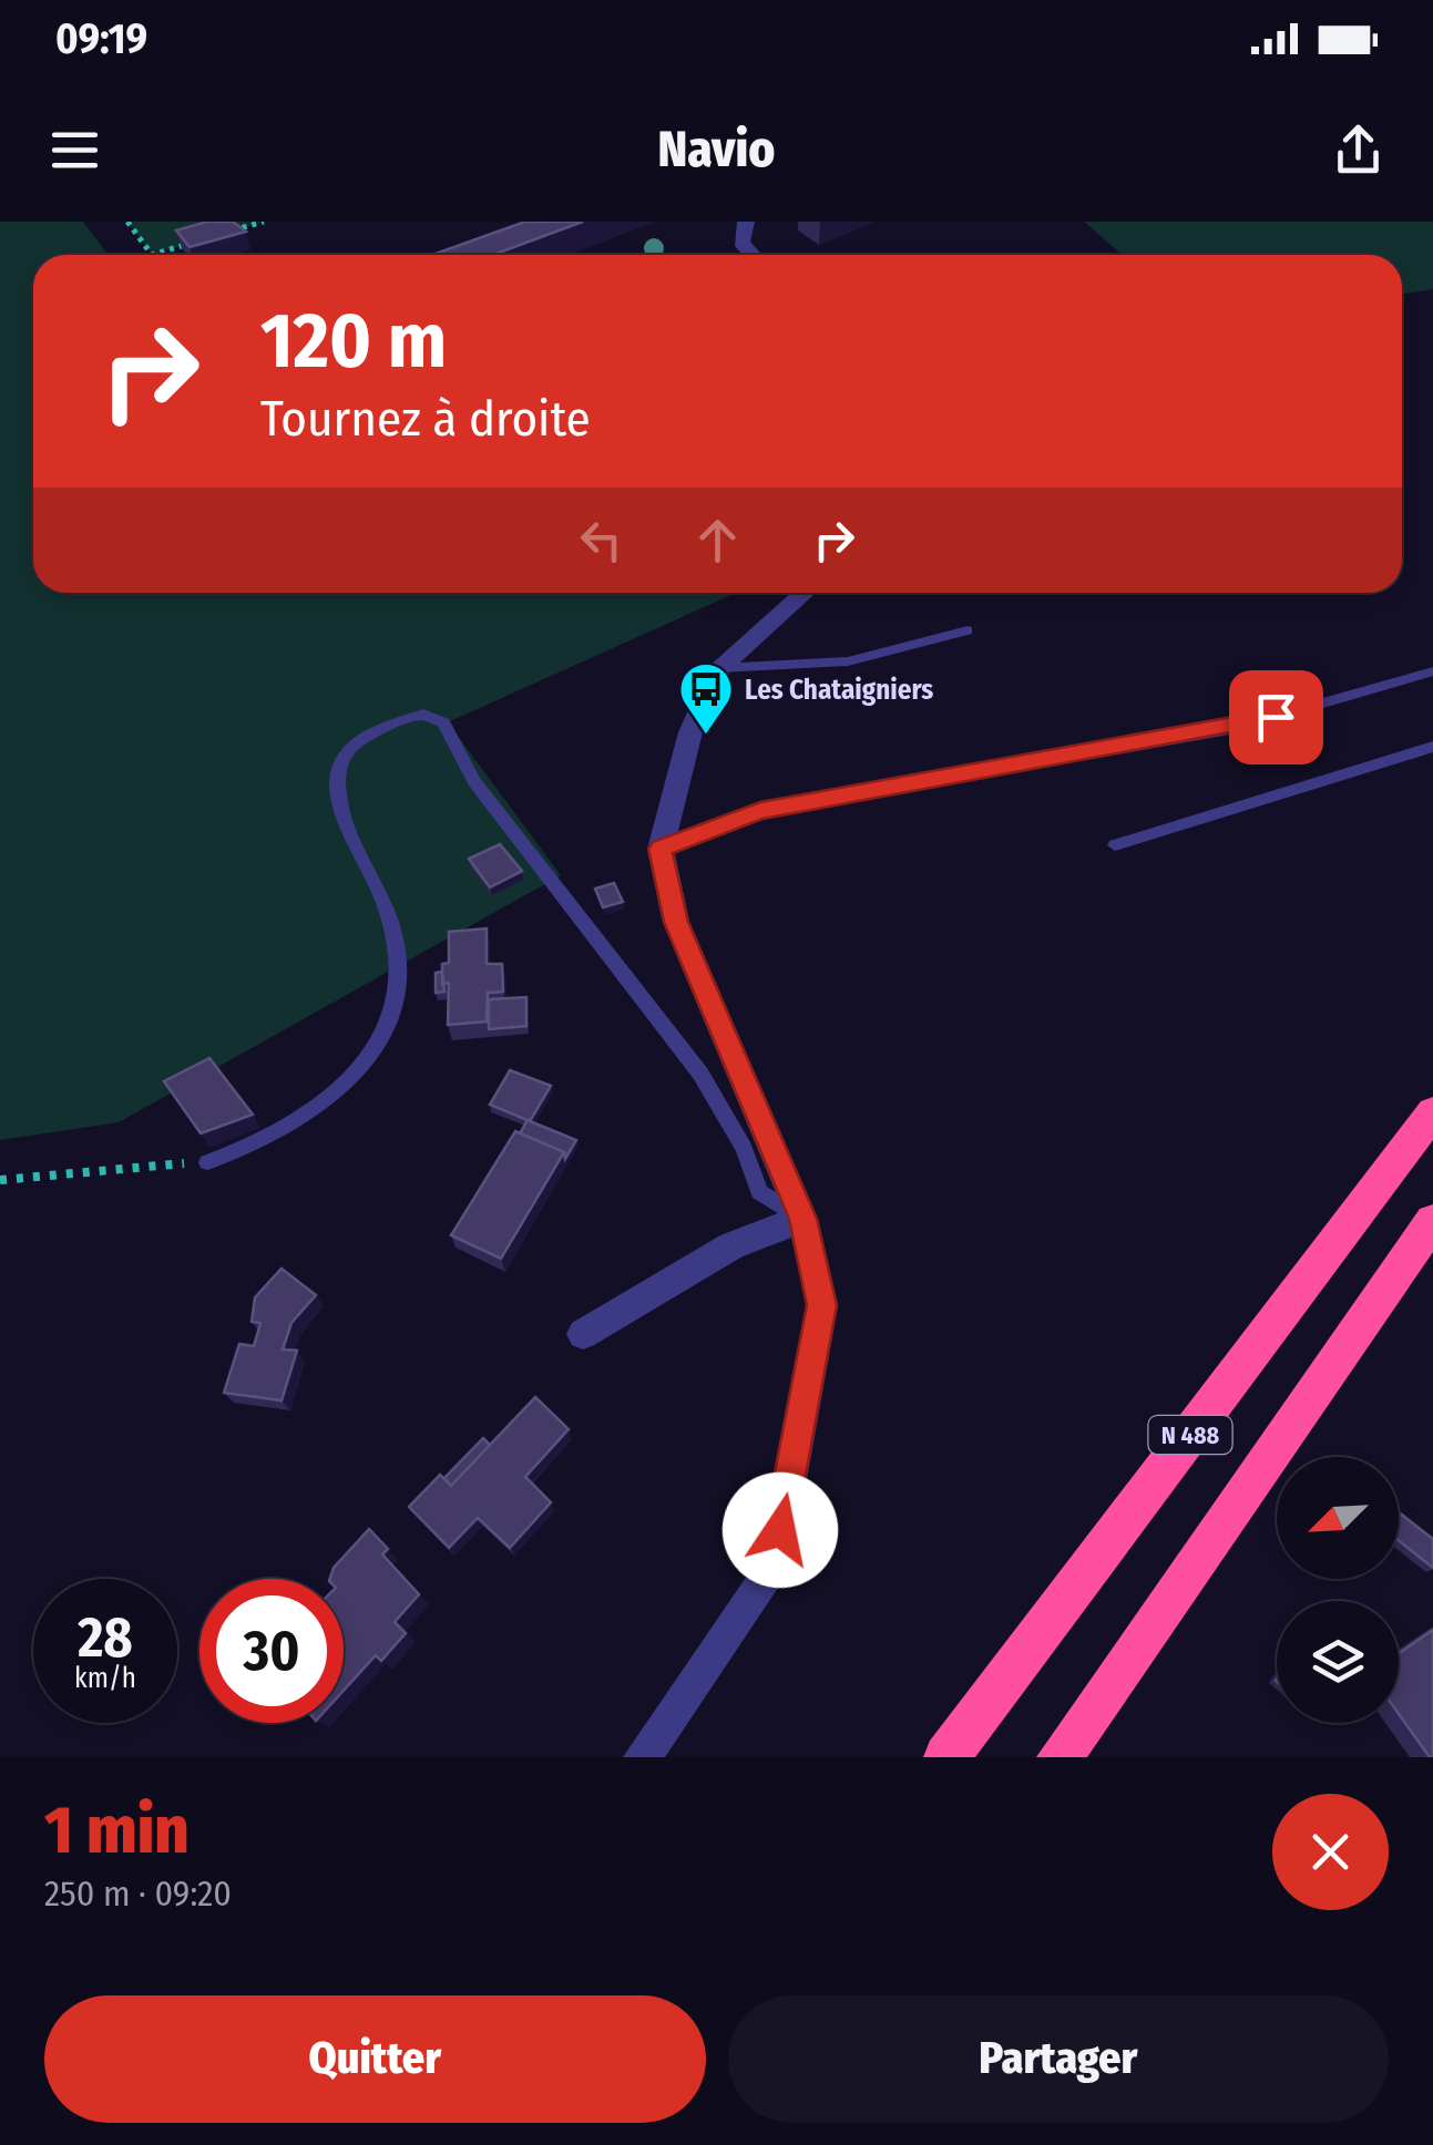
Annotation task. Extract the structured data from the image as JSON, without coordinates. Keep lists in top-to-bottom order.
{
  "streets": {
    "highway": ["N 488"]
  },
  "places": {
    "bus stop": ["Les Chataigniers"]
  },
  "north": "bottom left",
  "page": {
    "status": "09:19",
    "header": "Navio",
    "turn": ["120 m", "Tournez à droite"],
    "speed": "28 km/h",
    "limit": "30",
    "heading": ["1 min", "250 m · 09:20"],
    "buttons": ["Quitter", "Partager"]
  }
}
